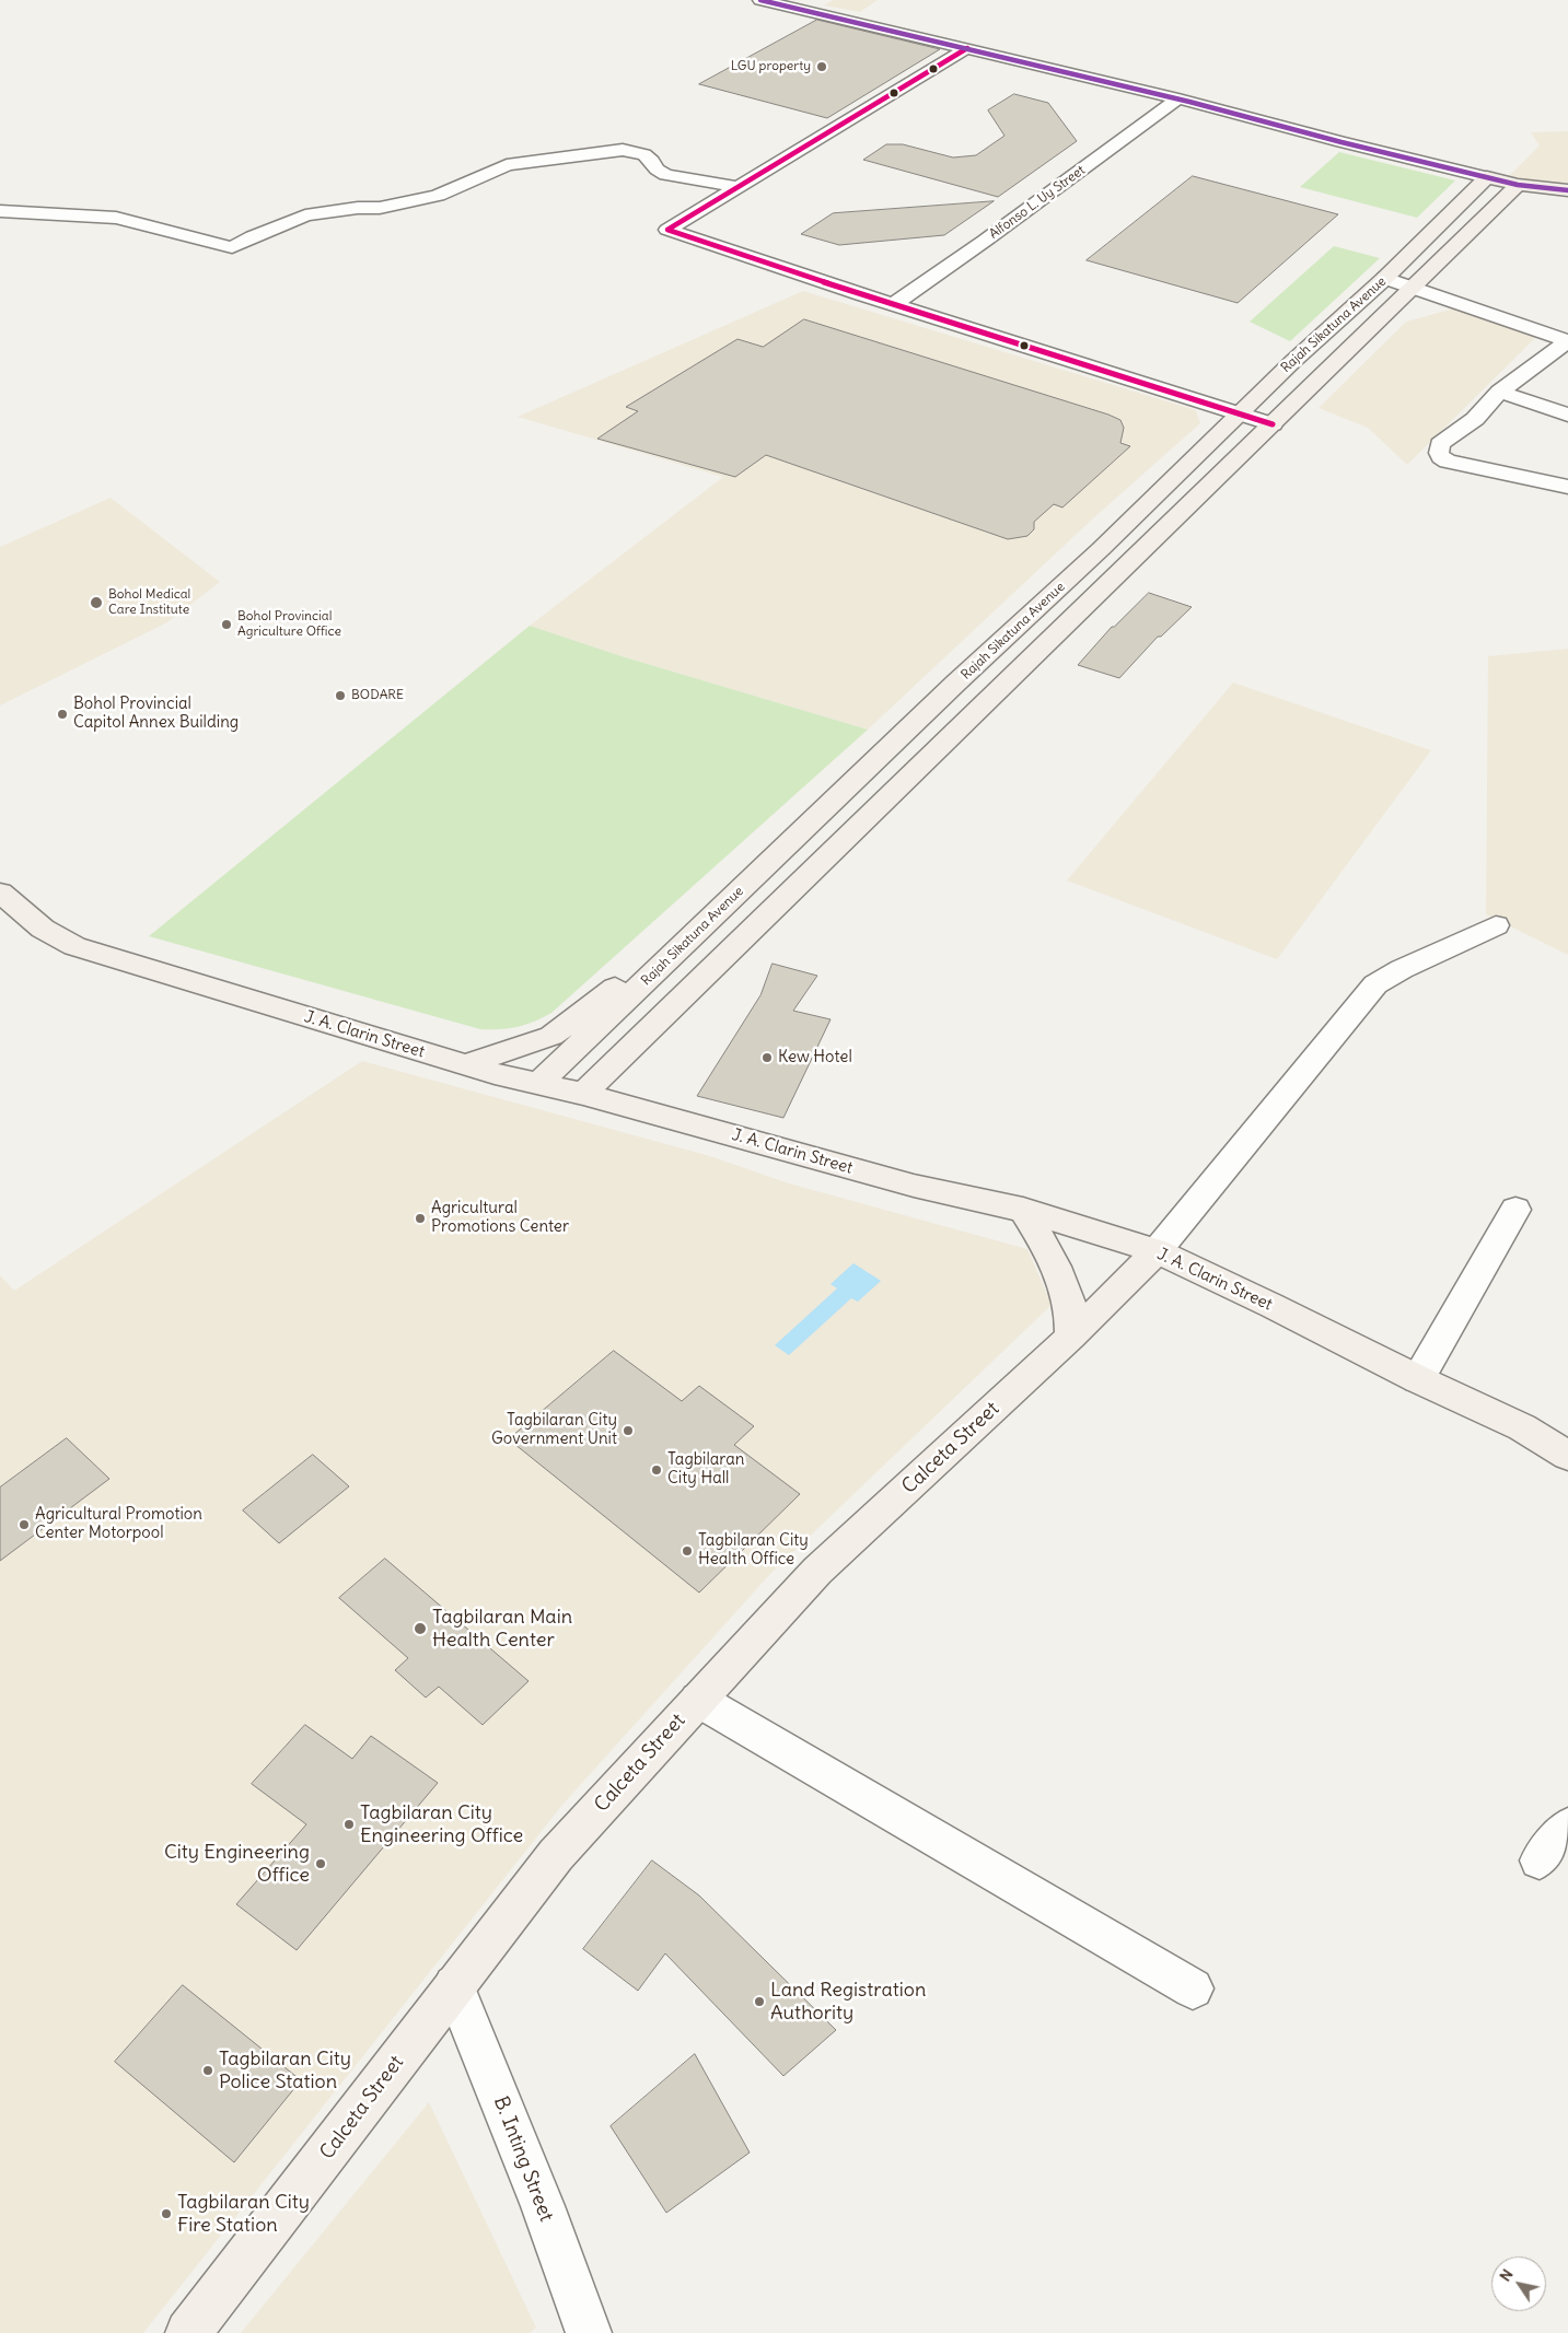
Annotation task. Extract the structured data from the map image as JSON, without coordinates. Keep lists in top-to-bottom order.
{
  "streets": {
    "main road": ["Rajah Sikatuna Avenue", "J. A. Clarin Street", "Calceta Street"],
    "street": ["Alfonso L. Uy Street", "B. Inting Street"]
  },
  "crossings": [
    ["Rajah Sikatuna Avenue", "J. A. Clarin Street"],
    ["J. A. Clarin Street", "Calceta Street"],
    ["Calceta Street", "B. Inting Street"]
  ],
  "places": [
    "LGU property",
    "Bohol Medical Care Institute",
    "Bohol Provincial Agriculture Office",
    "BODARE",
    "Bohol Provincial Capitol Annex Building",
    "Kew Hotel",
    "Agricultural Promotions Center",
    "Tagbilaran City Government Unit",
    "Tagbilaran City Hall",
    "Agricultural Promotion Center Motorpool",
    "Tagbilaran City Health Office",
    "Tagbilaran Main Health Center",
    "Tagbilaran City Engineering Office",
    "City Engineering Office",
    "Land Registration Authority",
    "Tagbilaran City Police Station",
    "Tagbilaran City Fire Station"
  ],
  "north": "top left"
}
